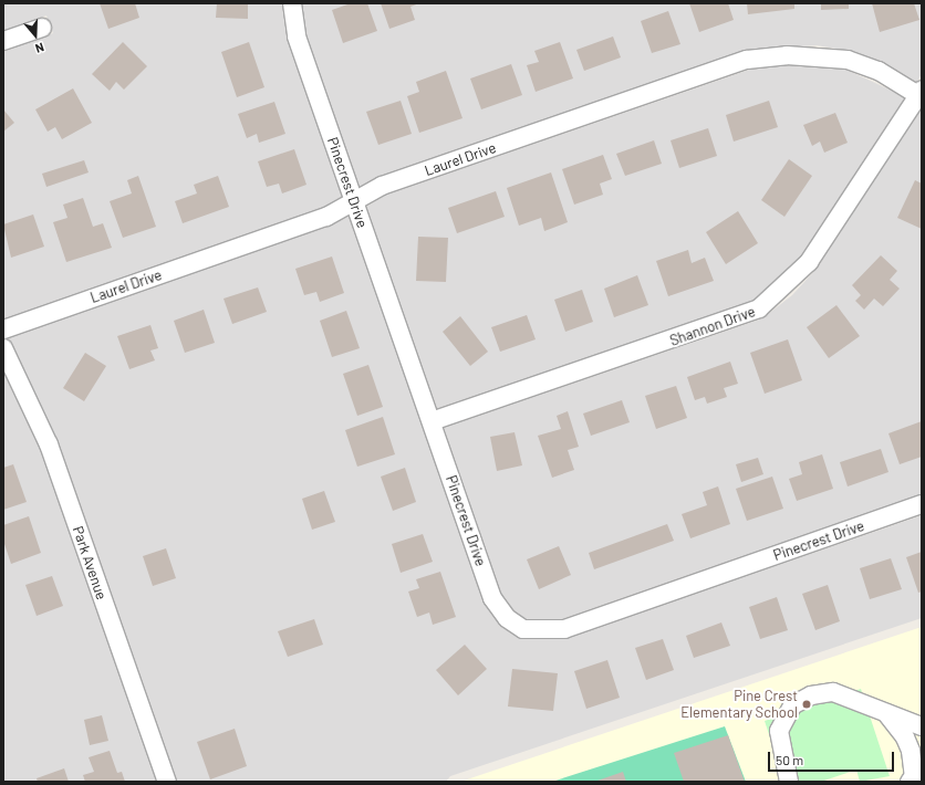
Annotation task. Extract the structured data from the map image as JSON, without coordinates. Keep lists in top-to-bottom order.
{
  "streets": {
    "street": [
      "Laurel Drive",
      "Pinecrest Drive",
      "Shannon Drive",
      "Park Avenue"
    ]
  },
  "crossings": [
    ["Laurel Drive", "Pinecrest Drive"],
    ["Laurel Drive", "Shannon Drive"],
    ["Pinecrest Drive", "Shannon Drive"]
  ],
  "places": ["Pine Crest Elementary School"],
  "scale_bar": "50 m",
  "north": "bottom"
}
